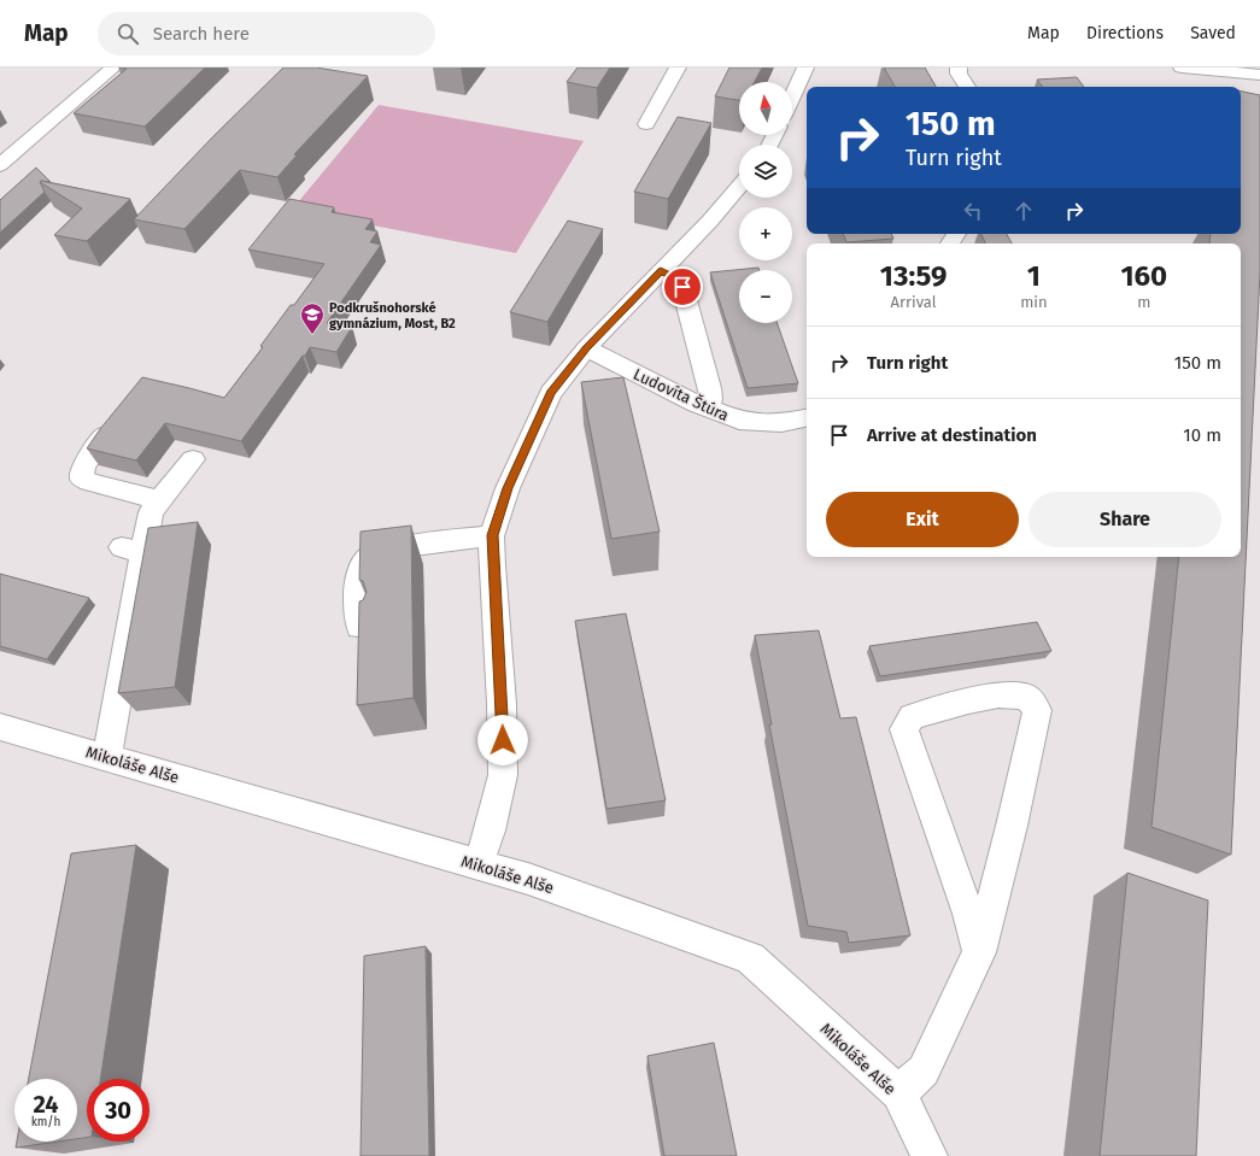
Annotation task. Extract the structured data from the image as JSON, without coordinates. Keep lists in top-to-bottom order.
{
  "streets": {
    "street": ["Ludovíta Štúra", "Mikoláše Alše"]
  },
  "places": {
    "school or university": ["Podkrušnohorské gymnázium, Most, B2"]
  },
  "north": "top",
  "page": {
    "header": "Map",
    "search": "Search here",
    "nav": ["Map", "Directions", "Saved"],
    "map_buttons": ["+", "−"],
    "turn": ["150 m", "Turn right"],
    "eta": [
      "13:59",
      "Arrival",
      "1",
      "min",
      "160",
      "m"
    ],
    "list": [
      {
        "name": "Turn right",
        "value": "150 m"
      },
      {
        "name": "Arrive at destination",
        "value": "10 m"
      }
    ],
    "buttons": ["Exit", "Share"],
    "speed": "24 km/h",
    "limit": "30"
  }
}
